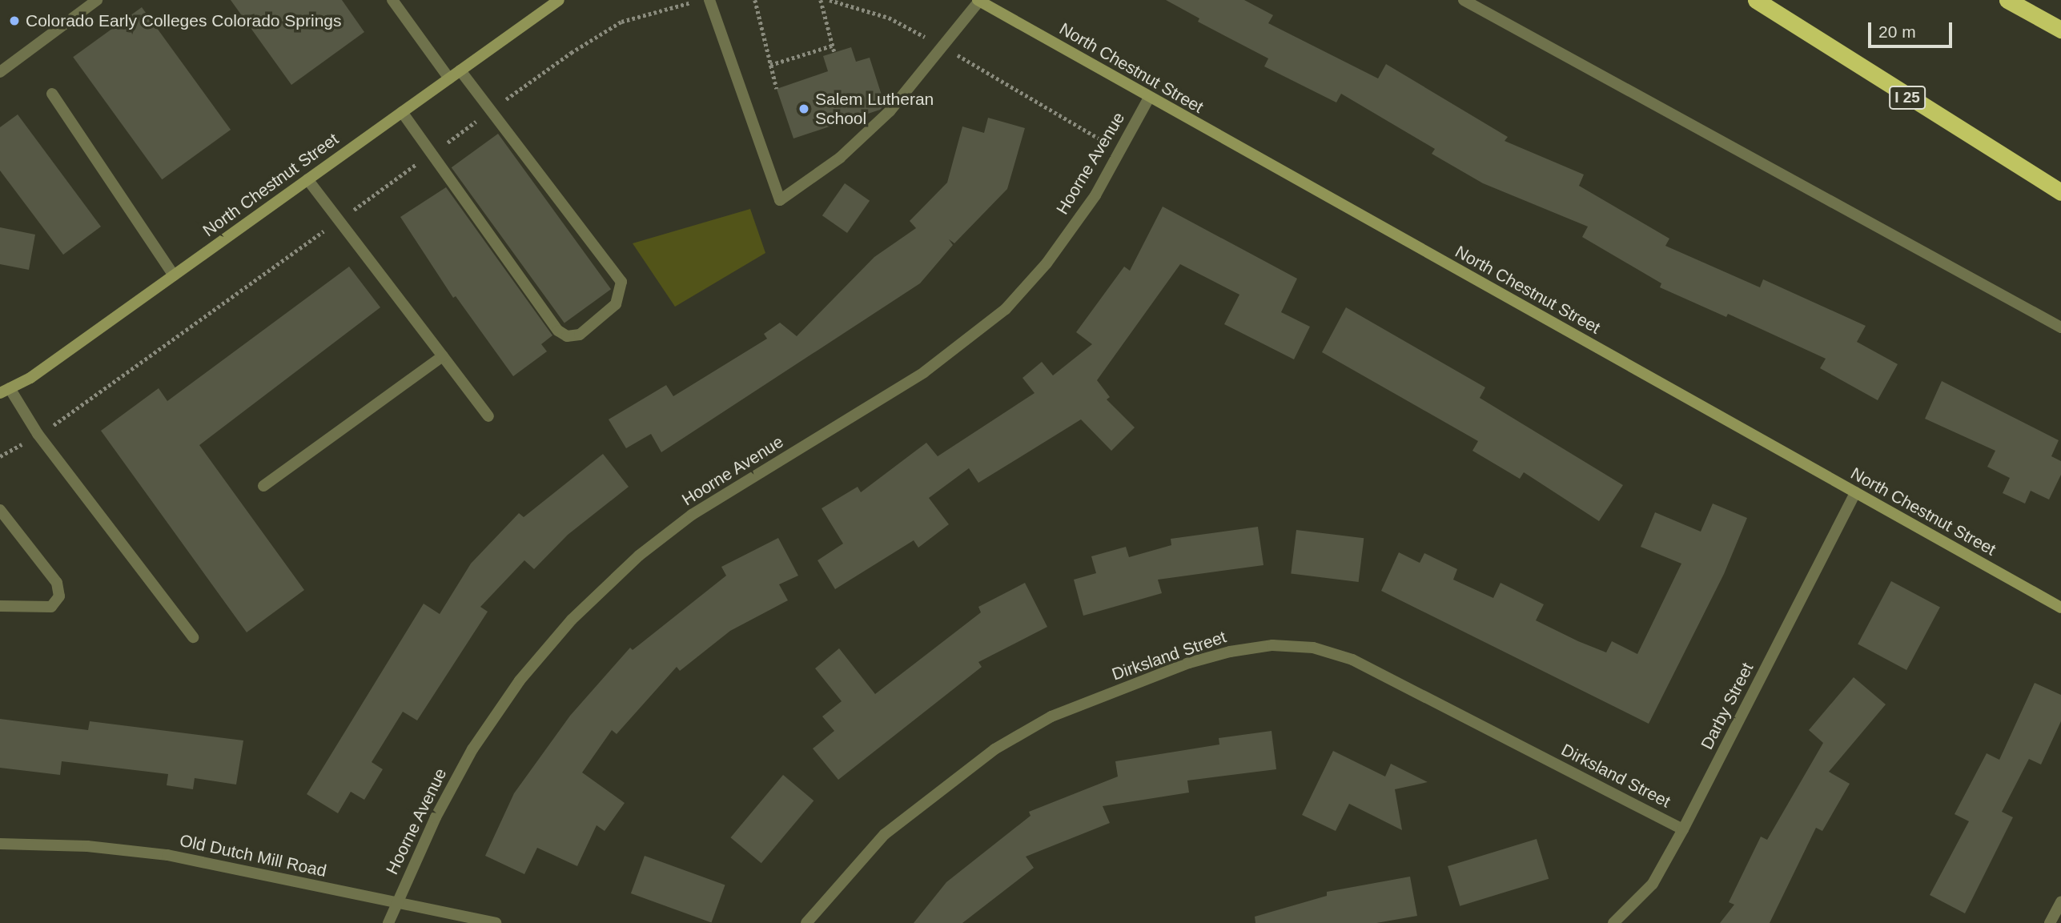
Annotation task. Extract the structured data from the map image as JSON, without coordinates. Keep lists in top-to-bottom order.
{
  "streets": {
    "highway": ["I 25"],
    "main road": ["North Chestnut Street"],
    "street": [
      "Hoorne Avenue",
      "Dirksland Street",
      "Darby Street",
      "Old Dutch Mill Road"
    ]
  },
  "crossings": [
    ["North Chestnut Street", "Hoorne Avenue"],
    ["North Chestnut Street", "Darby Street"],
    ["Hoorne Avenue", "Old Dutch Mill Road"],
    ["Dirksland Street", "Darby Street"]
  ],
  "places": ["Colorado Early Colleges Colorado Springs", "Salem Lutheran School"],
  "scale_bar": "20 m"
}
